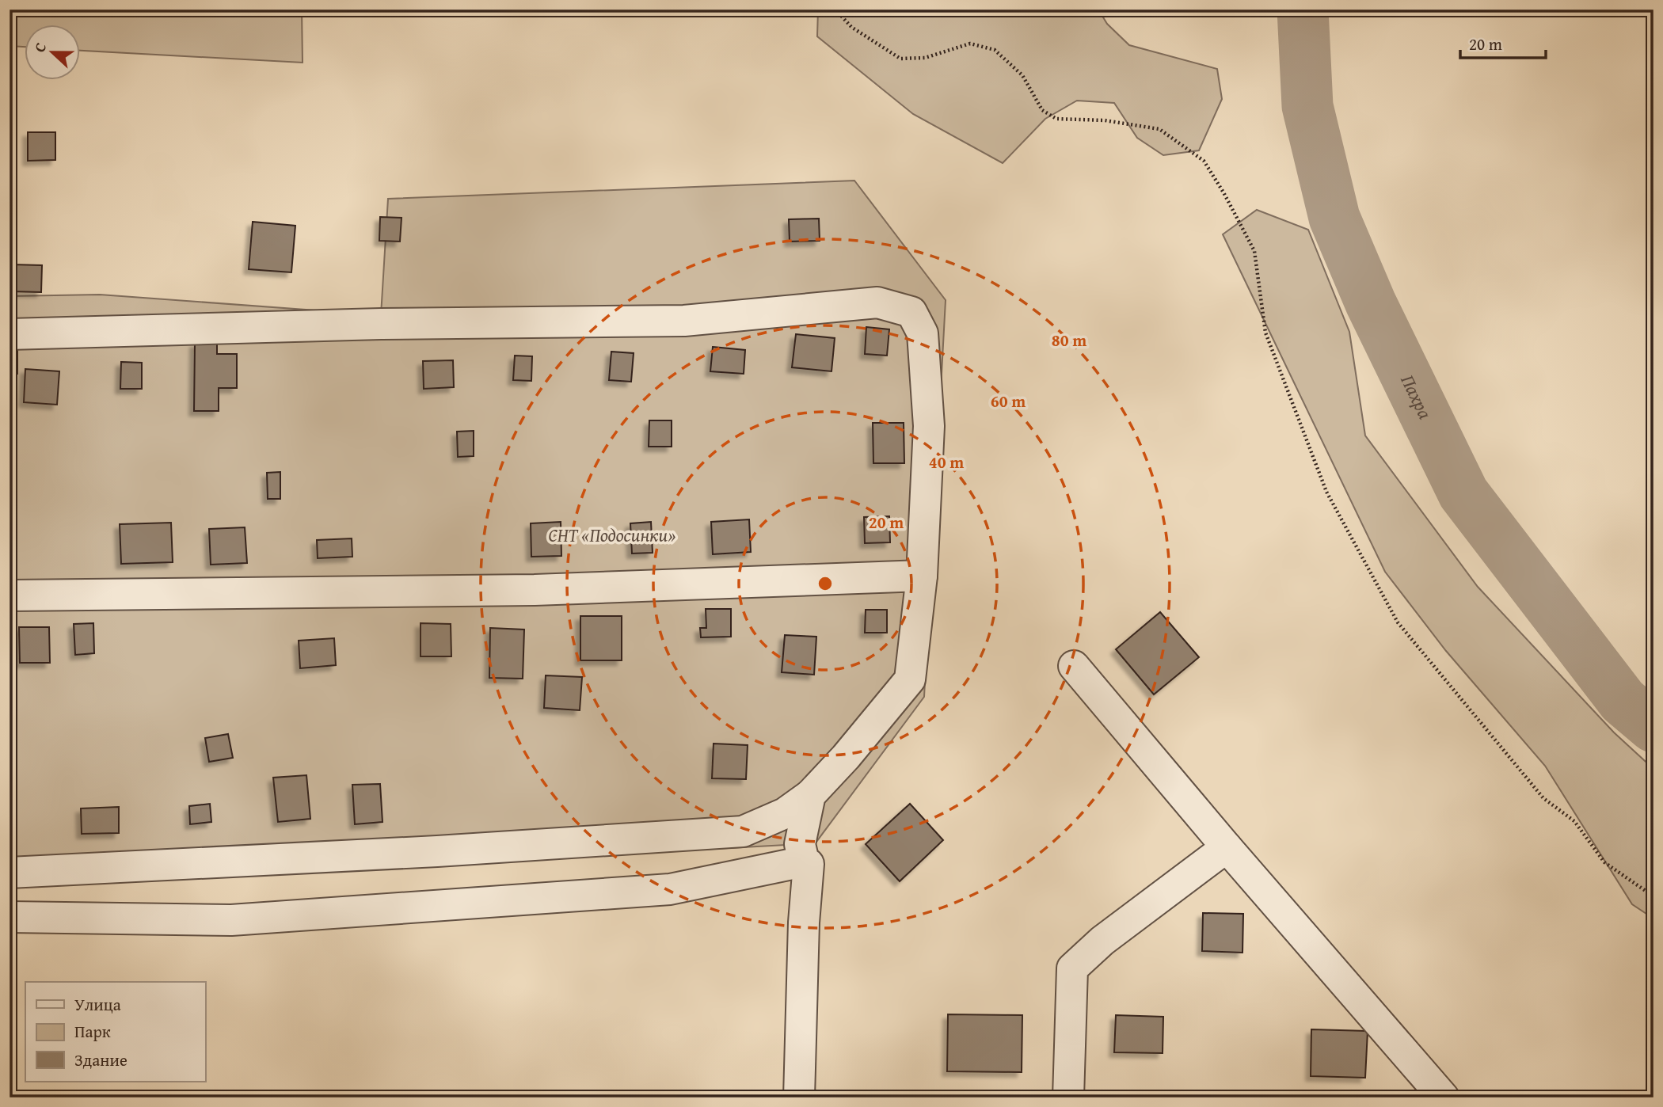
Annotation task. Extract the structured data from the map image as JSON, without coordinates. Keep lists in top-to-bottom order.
{
  "water": ["Пахра"],
  "parks": ["СНТ «Подосинки»"],
  "legend": ["Улица", "Парк", "Здание"],
  "scale_bar": "20 m",
  "north": "left",
  "rings": [
    "80 m",
    "60 m",
    "40 m",
    "20 m"
  ]
}
